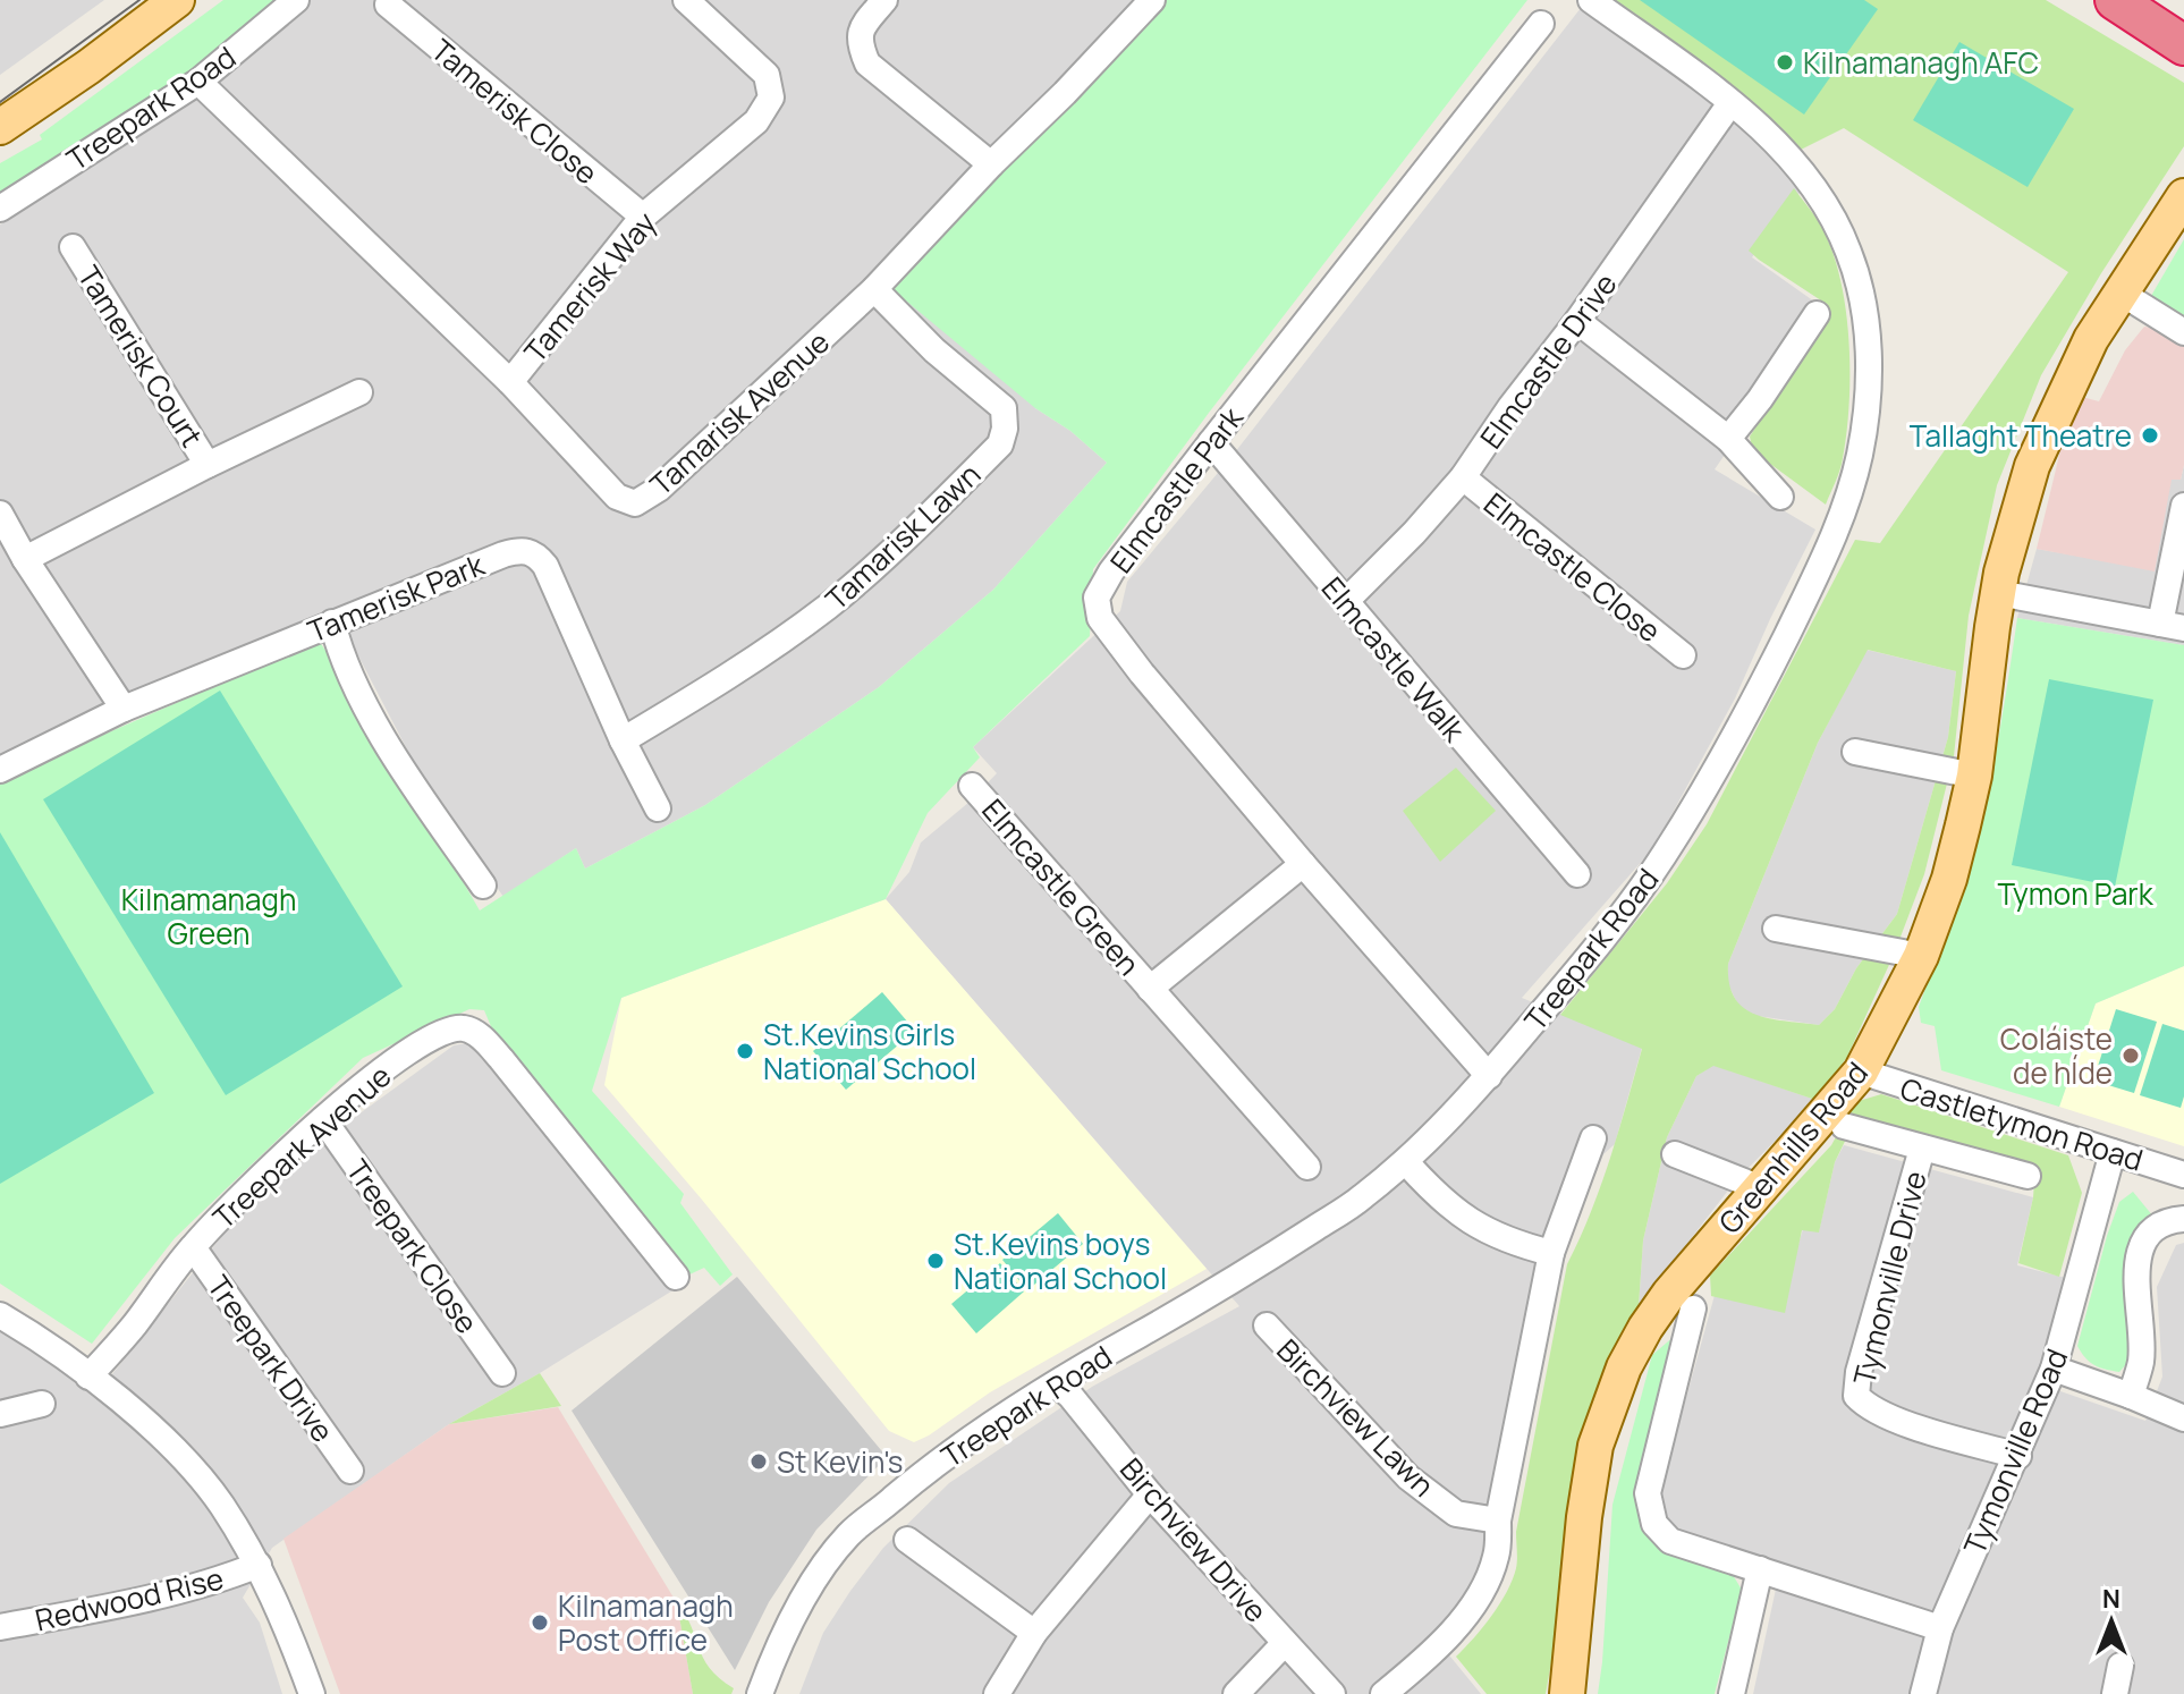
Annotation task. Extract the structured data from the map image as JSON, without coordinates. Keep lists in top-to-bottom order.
{
  "streets": {
    "main road": ["Greenhills Road"],
    "street": [
      "Treepark Road",
      "Tamerisk Close",
      "Tamerisk Way",
      "Tamerisk Court",
      "Elmcastle Drive",
      "Tamarisk Avenue",
      "Elmcastle Park",
      "Tamarisk Lawn",
      "Elmcastle Close",
      "Tamerisk Park",
      "Elmcastle Walk",
      "Elmcastle Green",
      "Castletymon Road",
      "Treepark Avenue",
      "Treepark Close",
      "Tymonville Drive",
      "Treepark Drive",
      "Birchview Lawn",
      "Tymonville Road",
      "Birchview Drive",
      "Redwood Rise"
    ]
  },
  "crossings": [
    ["Treepark Road", "Elmcastle Drive"],
    ["Treepark Road", "Tamarisk Avenue"],
    ["Treepark Road", "Elmcastle Park"],
    ["Treepark Road", "Birchview Drive"],
    ["Tamerisk Close", "Tamerisk Way"],
    ["Tamerisk Way", "Tamarisk Avenue"],
    ["Elmcastle Drive", "Elmcastle Close"],
    ["Elmcastle Drive", "Elmcastle Walk"],
    ["Tamarisk Avenue", "Tamarisk Lawn"],
    ["Elmcastle Park", "Elmcastle Walk"],
    ["Elmcastle Park", "Elmcastle Green"],
    ["Tamarisk Lawn", "Tamerisk Park"],
    ["Castletymon Road", "Greenhills Road"],
    ["Castletymon Road", "Tymonville Road"],
    ["Treepark Avenue", "Treepark Close"],
    ["Treepark Avenue", "Treepark Drive"],
    ["Tymonville Drive", "Tymonville Road"]
  ],
  "parks": ["Tymon Park", "Kilnamanagh Green"],
  "places": [
    "Kilnamanagh AFC",
    "Tallaght Theatre",
    "St.Kevins Girls National School",
    "Coláiste de hÍde",
    "St.Kevins boys National School",
    "St Kevin's",
    "Kilnamanagh Post Office"
  ],
  "north": "top"
}
